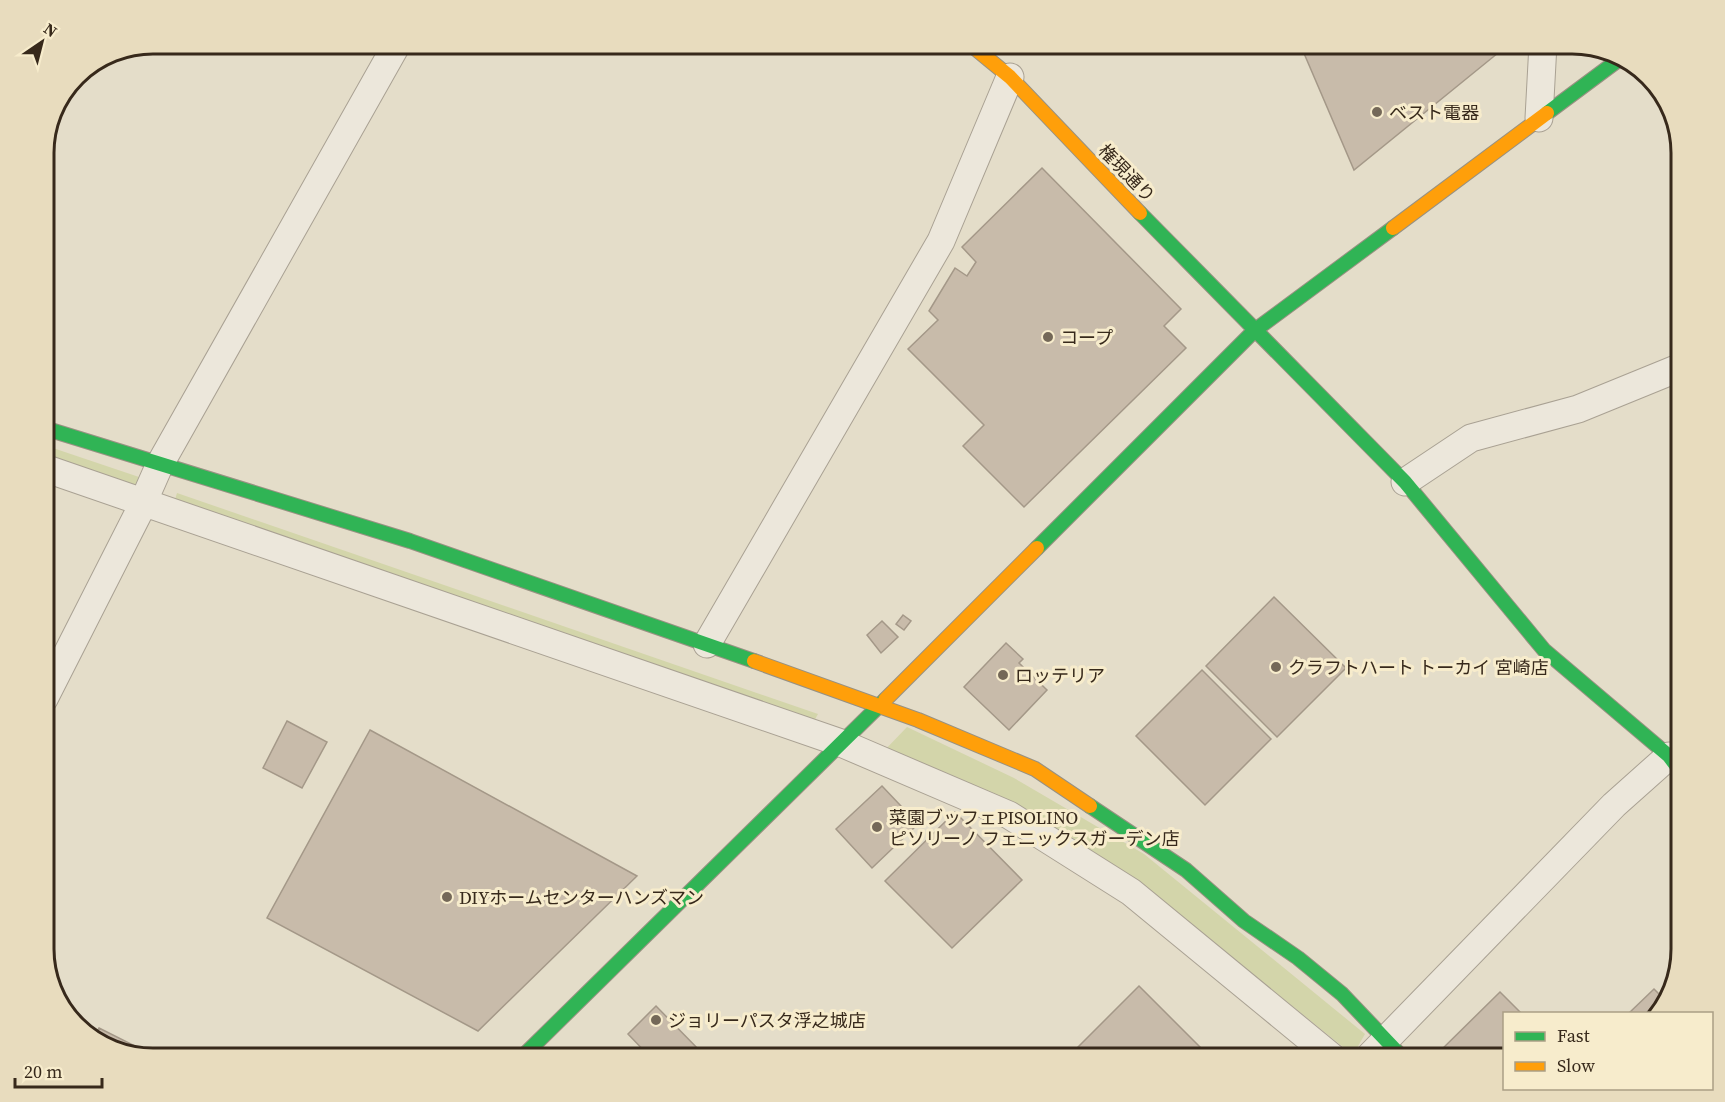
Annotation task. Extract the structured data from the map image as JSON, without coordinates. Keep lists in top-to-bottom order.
{
  "streets": {
    "street": ["権現通り"]
  },
  "places": [
    "ベスト電器",
    "コープ",
    "クラフトハート トーカイ 宮崎店",
    "ロッテリア",
    "菜園ブッフェPISOLINO ピソリーノ フェニックスガーデン店",
    "DIYホームセンターハンズマン",
    "ジョリーパスタ浮之城店"
  ],
  "legend": ["Fast", "Slow"],
  "scale_bar": "20 m",
  "north": "top right"
}
